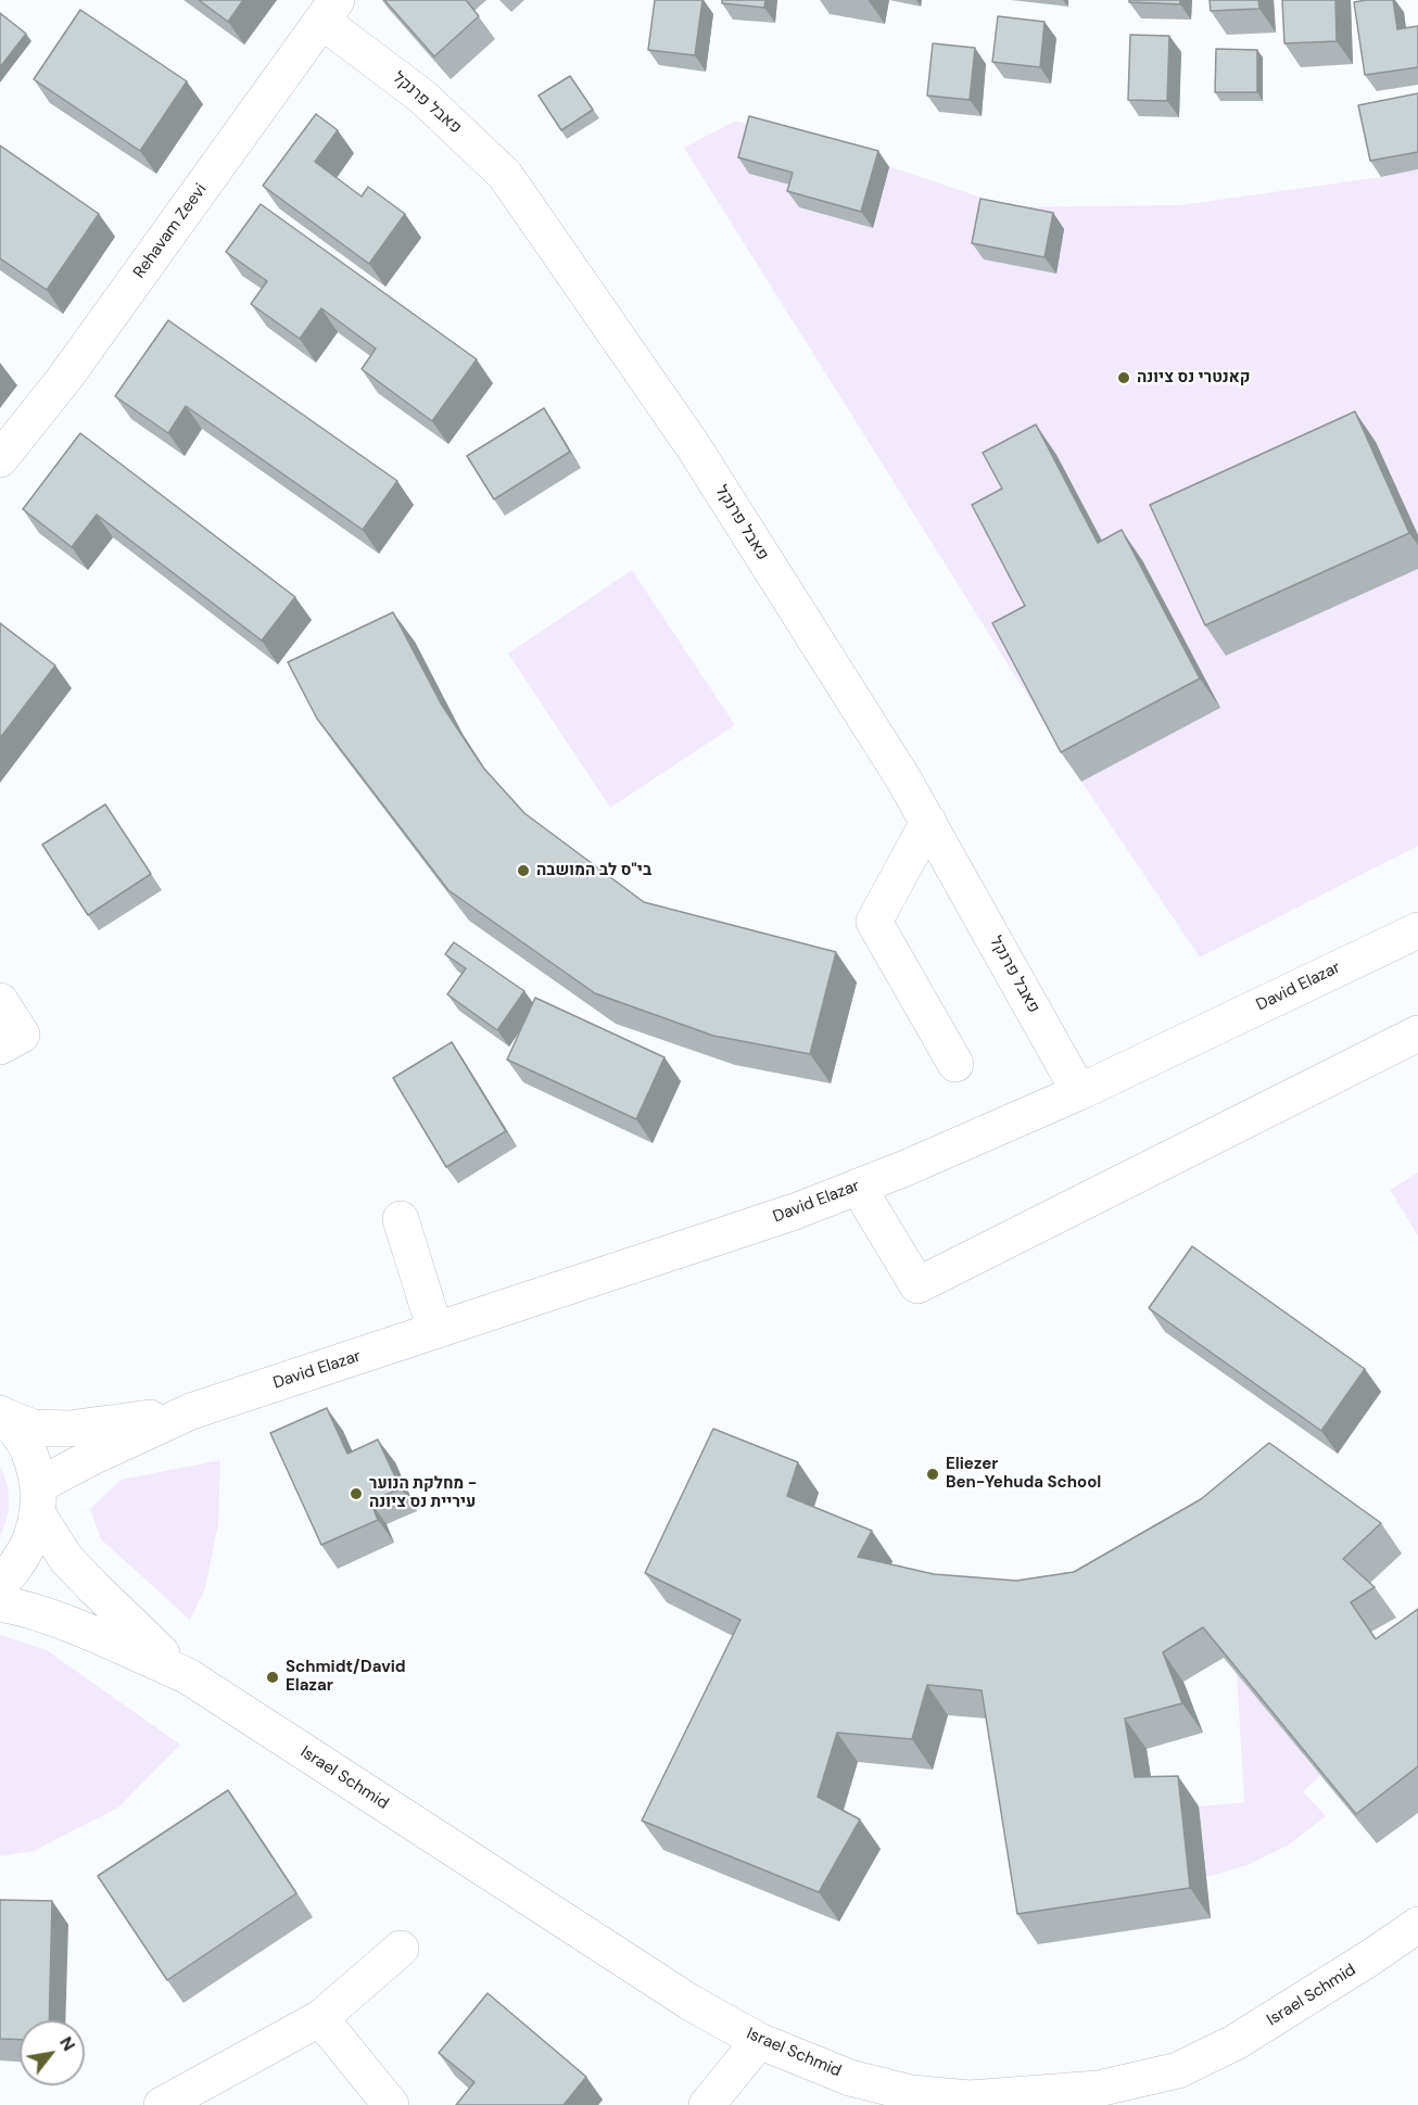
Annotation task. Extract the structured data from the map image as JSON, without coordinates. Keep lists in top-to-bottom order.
{
  "streets": {
    "street": [
      "פאבל פרנקל",
      "Rehavam Zeevi",
      "David Elazar",
      "Israel Schmid"
    ]
  },
  "crossings": [
    ["פאבל פרנקל", "Rehavam Zeevi"],
    ["פאבל פרנקל", "David Elazar"],
    ["David Elazar", "Israel Schmid"]
  ],
  "places": [
    "קאנטרי נס ציונה",
    "בי\"ס לב המושבה",
    "Eliezer Ben-Yehuda School",
    "מחלקת הנוער - עיריית נס ציונה",
    "Schmidt/David Elazar"
  ],
  "north": "top right"
}
